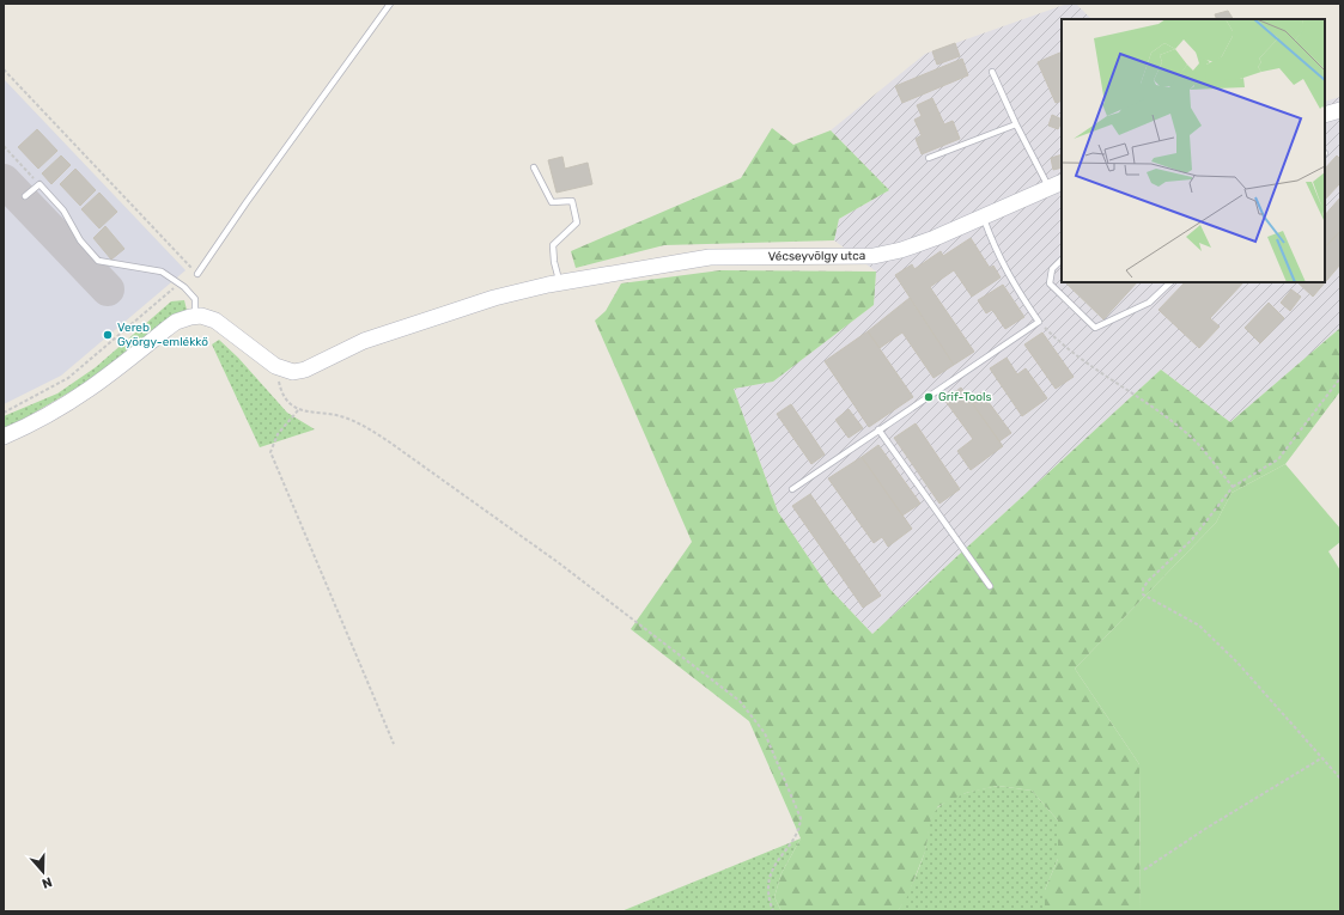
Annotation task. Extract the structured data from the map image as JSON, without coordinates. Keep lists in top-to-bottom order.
{
  "streets": {
    "main road": ["Vécseyvölgy utca"]
  },
  "places": ["Vereb György-emlékkő", "Grif-Tools"],
  "north": "bottom"
}
